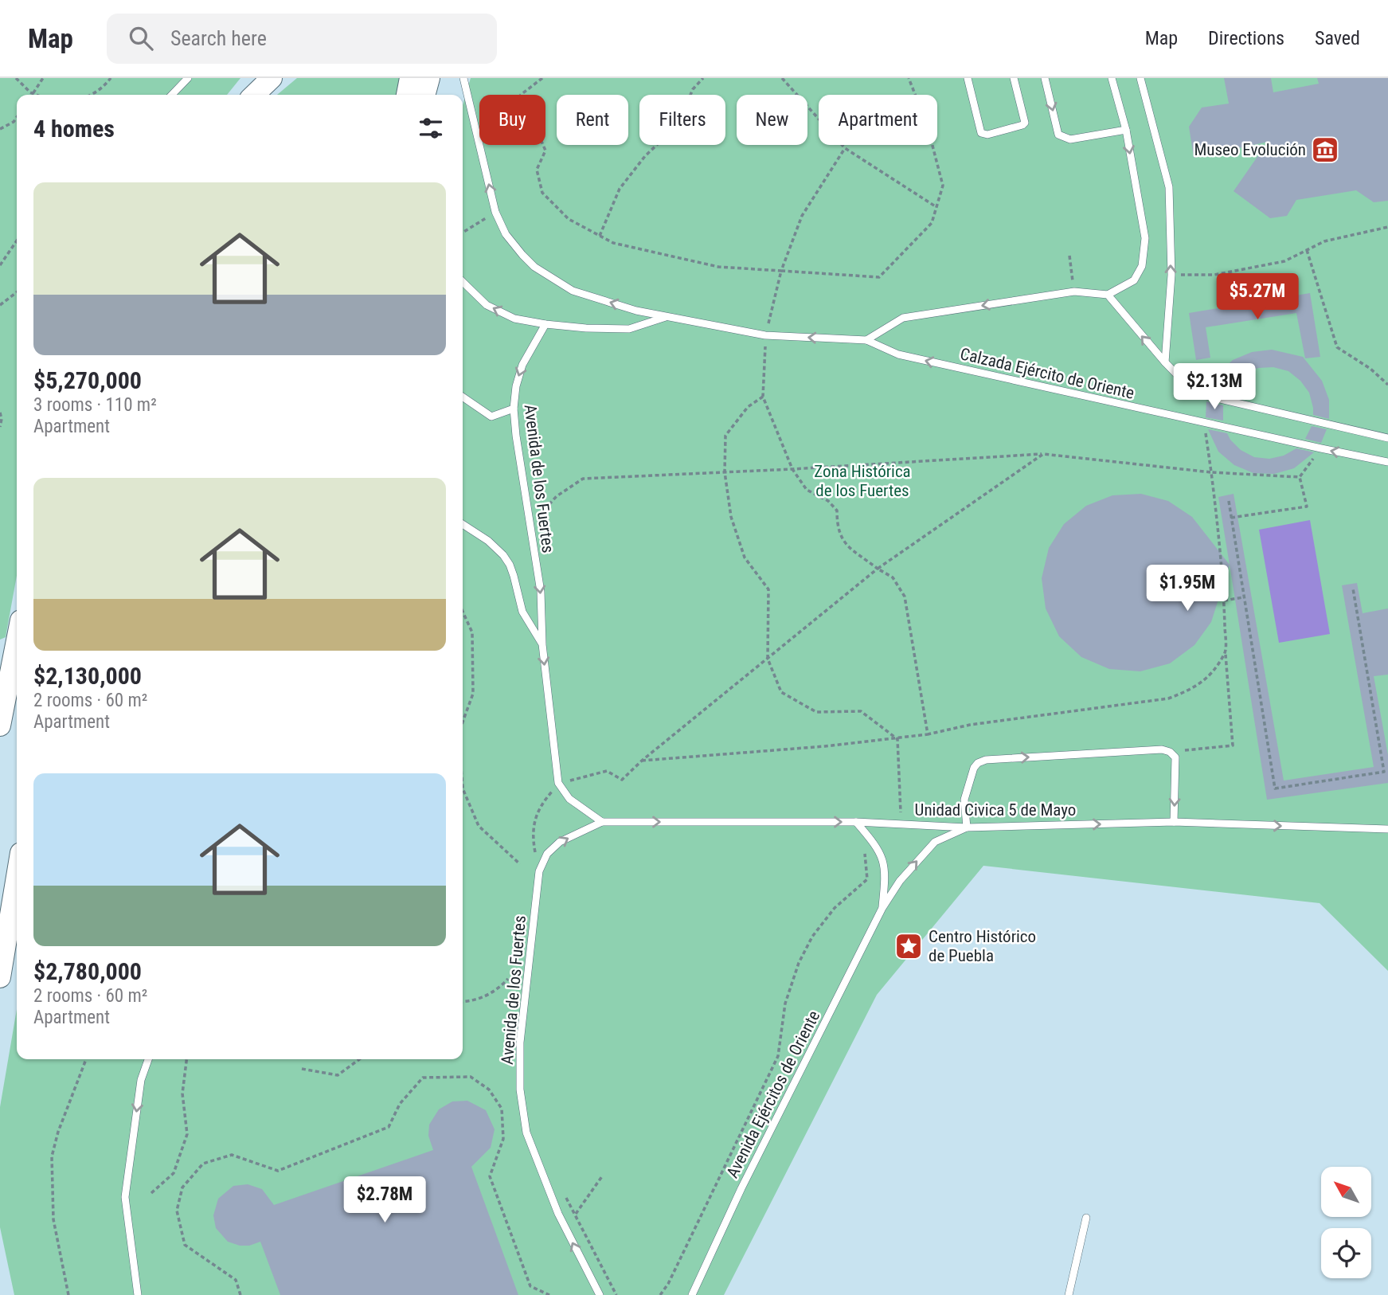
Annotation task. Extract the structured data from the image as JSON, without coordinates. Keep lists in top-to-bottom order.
{
  "streets": {
    "lane": [
      "Calzada Ejército de Oriente",
      "Avenida de los Fuertes",
      "Unidad Civica 5 de Mayo",
      "Avenida Ejércitos de Oriente"
    ]
  },
  "crossings": [
    ["Avenida de los Fuertes", "Unidad Civica 5 de Mayo"],
    ["Unidad Civica 5 de Mayo", "Avenida Ejércitos de Oriente"]
  ],
  "one_way": ["Calzada Ejército de Oriente", "Unidad Civica 5 de Mayo"],
  "parks": ["Zona Histórica de los Fuertes"],
  "places": {
    "museum": ["Museo Evolución"],
    "place": ["Centro Histórico de Puebla"]
  },
  "north": "top left",
  "page": {
    "header": "Map",
    "search": "Search here",
    "nav": ["Map", "Directions", "Saved"],
    "chip": [
      "Buy",
      "Rent",
      "Filters",
      "New",
      "Apartment"
    ],
    "heading": "4 homes",
    "list": [
      {
        "name": "$5,270,000",
        "note": "3 rooms · 110 m² · Apartment"
      },
      {
        "name": "$2,130,000",
        "note": "2 rooms · 60 m² · Apartment"
      },
      {
        "name": "$2,780,000",
        "note": "2 rooms · 60 m² · Apartment"
      }
    ],
    "price": [
      "$5.27M",
      "$2.13M",
      "$1.95M",
      "$2.78M"
    ]
  }
}
